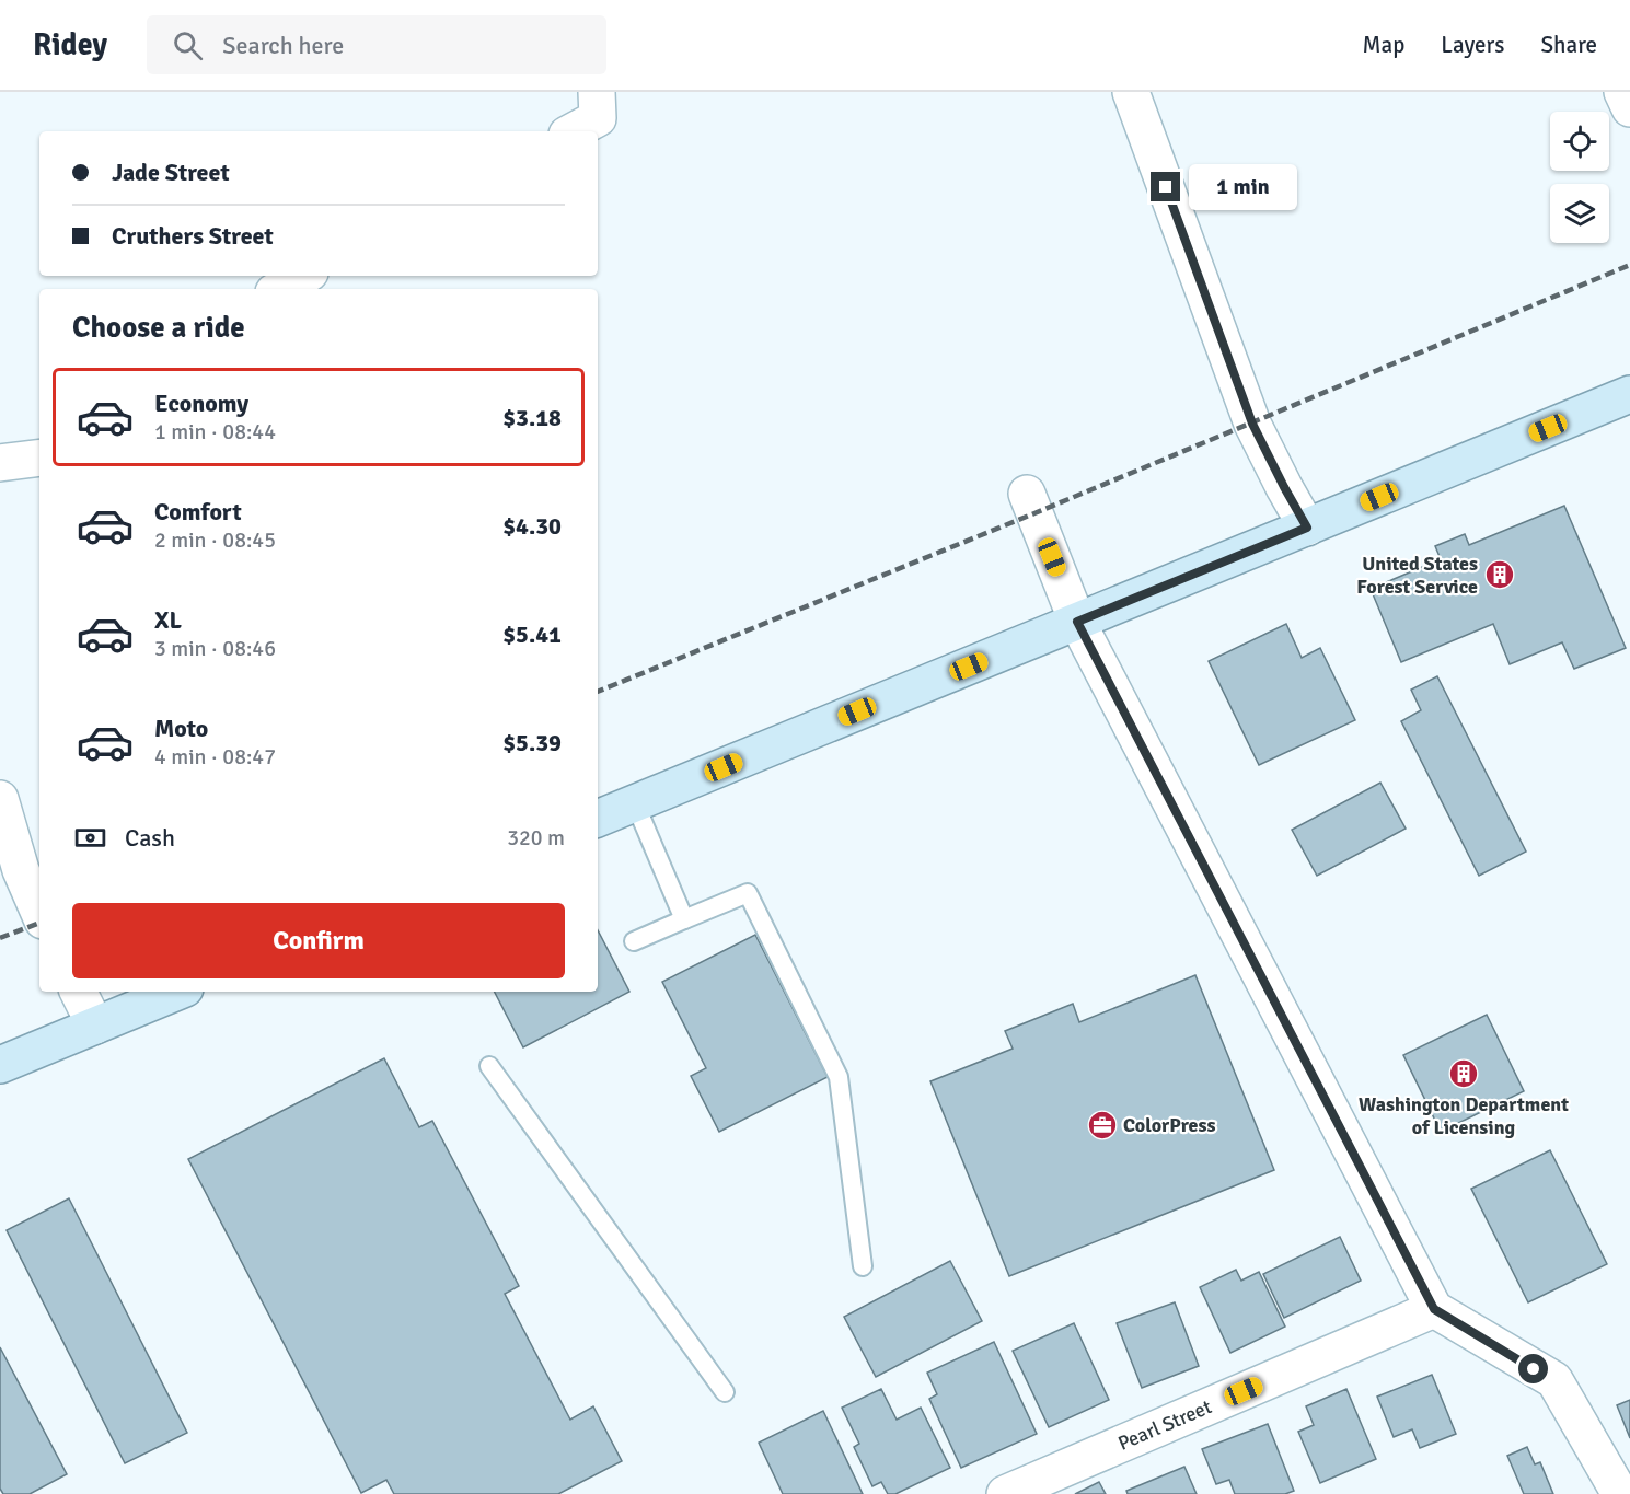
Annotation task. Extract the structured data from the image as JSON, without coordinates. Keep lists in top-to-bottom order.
{
  "streets": {
    "street": ["Pearl Street"]
  },
  "places": {
    "building": ["United States Forest Service", "Washington Department of Licensing"],
    "office": ["ColorPress"]
  },
  "page": {
    "header": "Ridey",
    "search": "Search here",
    "nav": ["Map", "Layers", "Share"],
    "banner": ["Jade Street", "Cruthers Street"],
    "bubble": "1 min",
    "heading": "Choose a ride",
    "list": [
      {
        "name": "Economy",
        "note": "1 min · 08:44",
        "value": "$3.18"
      },
      {
        "name": "Comfort",
        "note": "2 min · 08:45",
        "value": "$4.30"
      },
      {
        "name": "XL",
        "note": "3 min · 08:46",
        "value": "$5.41"
      },
      {
        "name": "Moto",
        "note": "4 min · 08:47",
        "value": "$5.39"
      }
    ],
    "pay": ["Cash", "320 m"],
    "buttons": "Confirm"
  }
}
